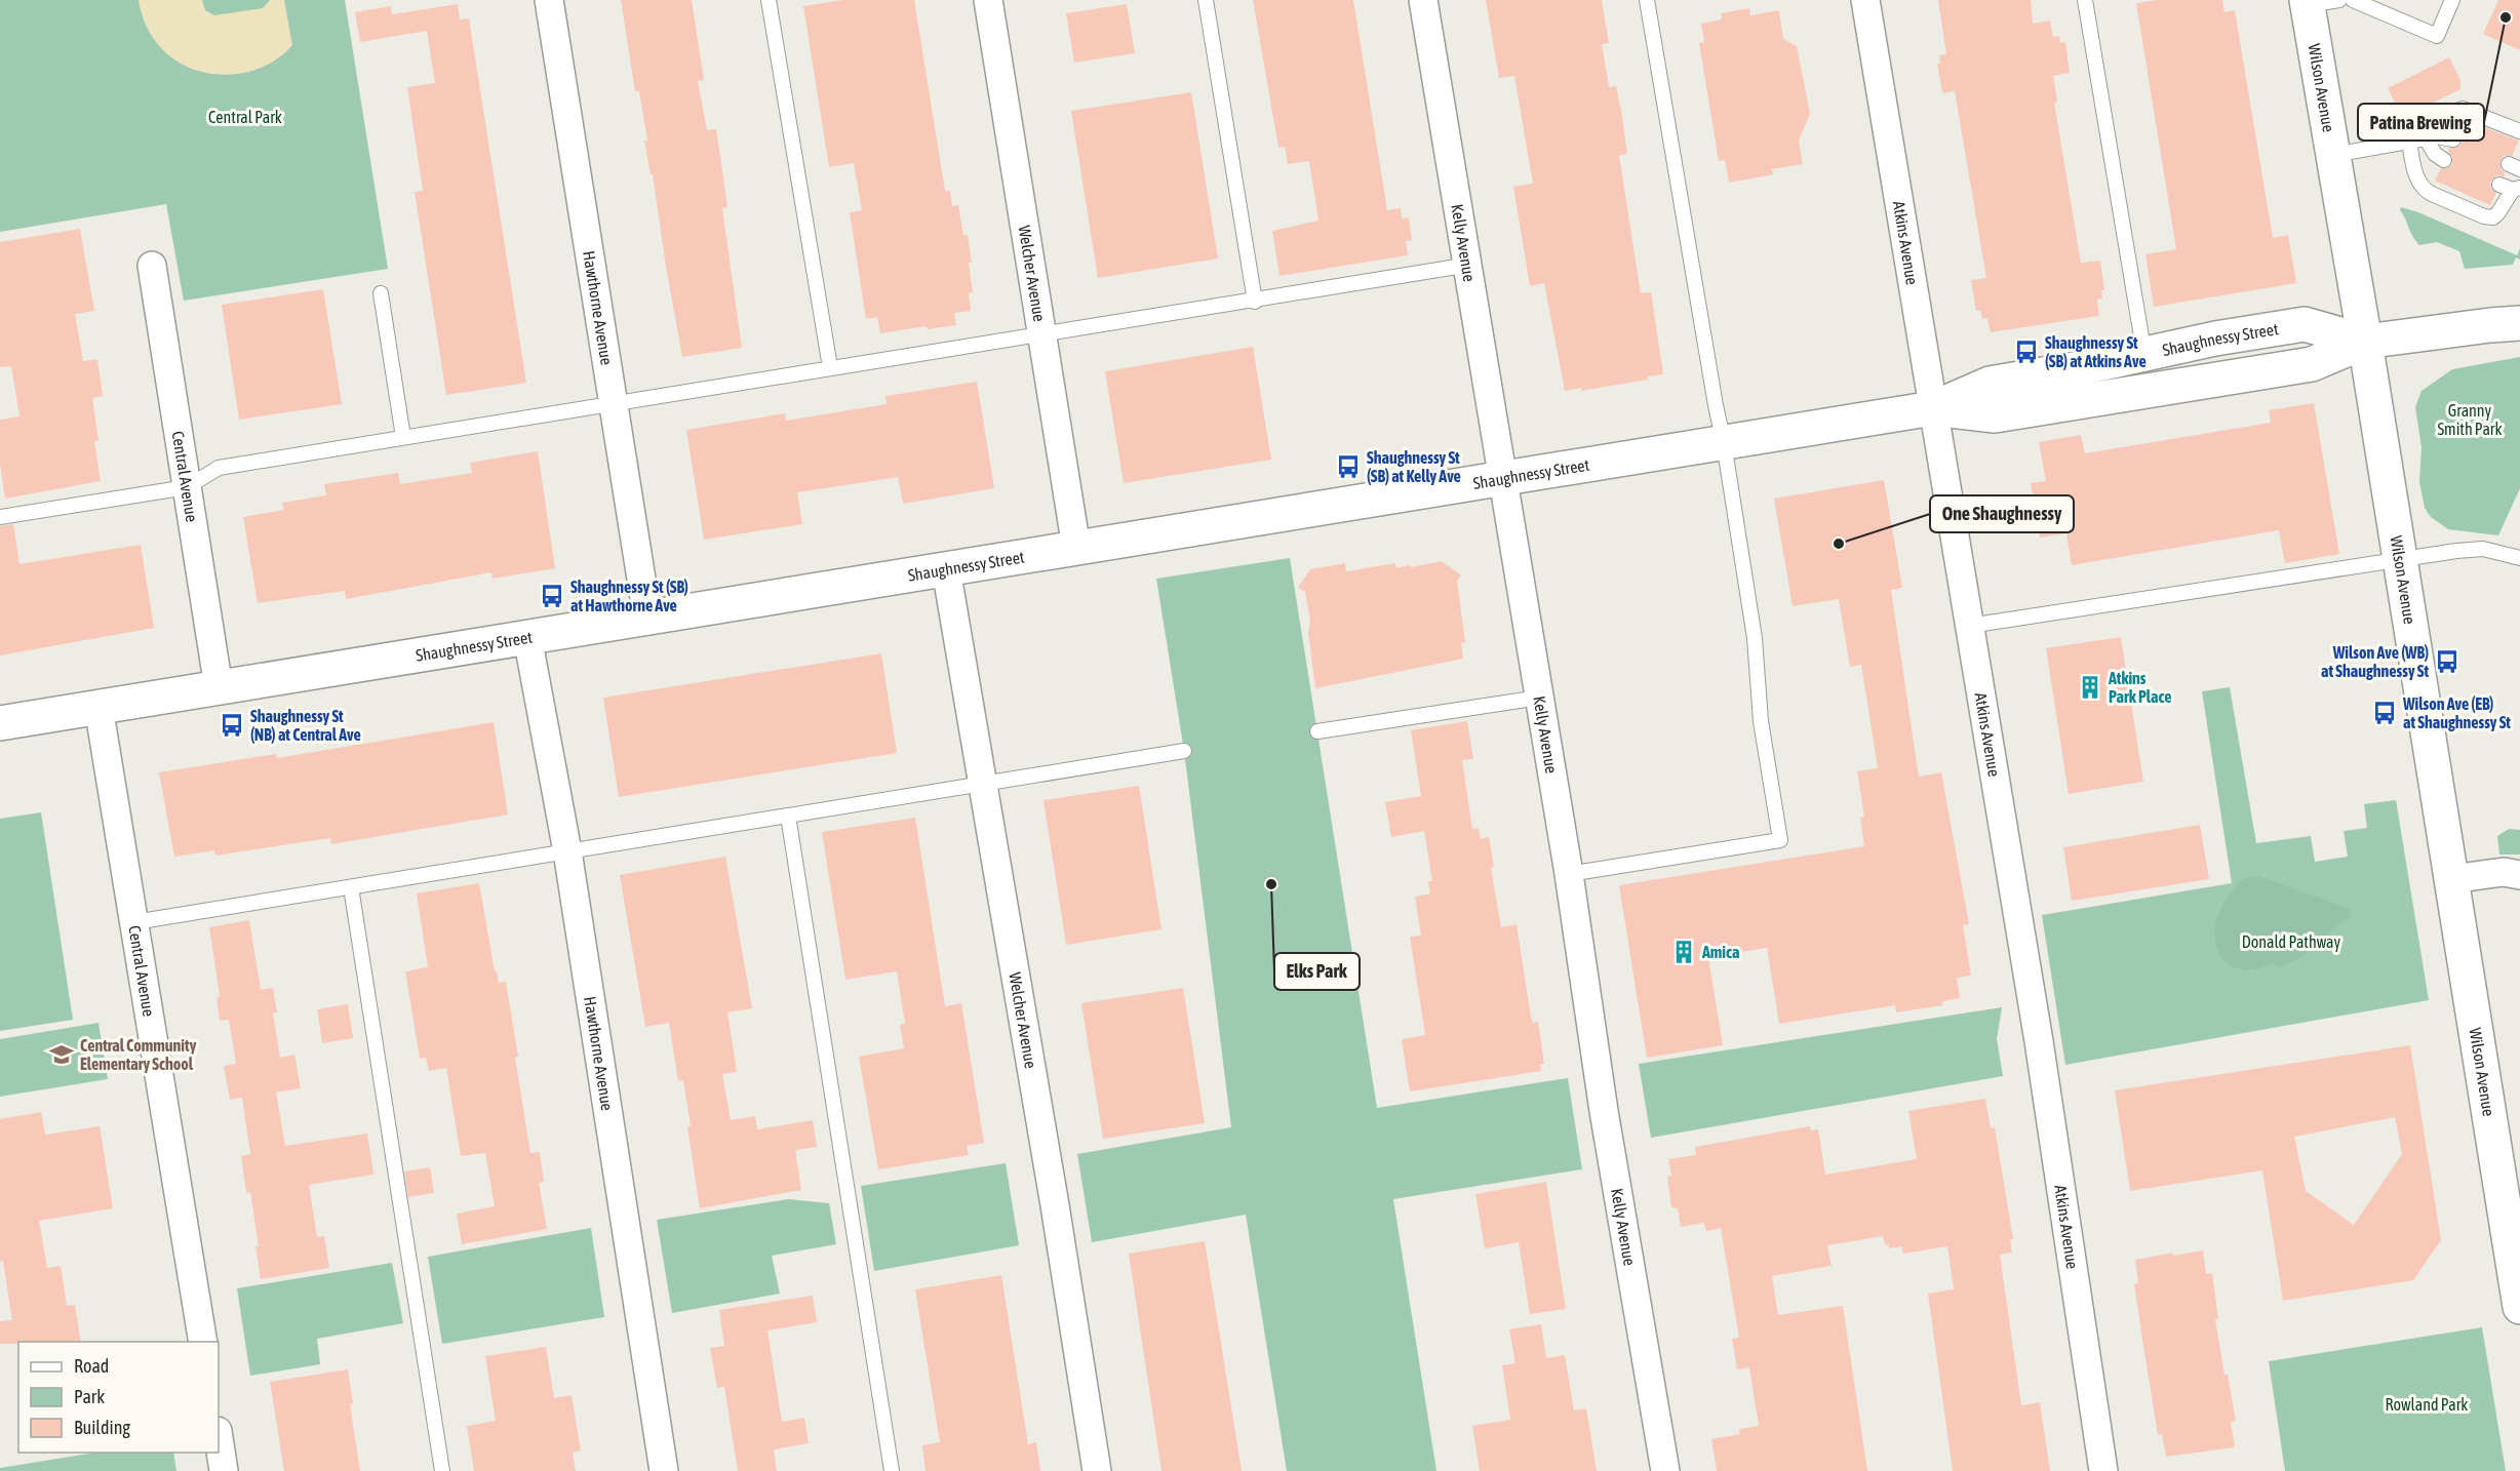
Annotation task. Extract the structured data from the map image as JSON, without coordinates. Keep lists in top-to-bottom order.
{
  "streets": {
    "main road": ["Wilson Avenue", "Shaughnessy Street"],
    "street": [
      "Kelly Avenue",
      "Atkins Avenue",
      "Welcher Avenue",
      "Hawthorne Avenue",
      "Central Avenue"
    ]
  },
  "crossings": [
    ["Wilson Avenue", "Shaughnessy Street"],
    ["Kelly Avenue", "Shaughnessy Street"],
    ["Atkins Avenue", "Shaughnessy Street"],
    ["Welcher Avenue", "Shaughnessy Street"],
    ["Hawthorne Avenue", "Shaughnessy Street"],
    ["Shaughnessy Street", "Central Avenue"]
  ],
  "parks": [
    "Central Park",
    "Granny Smith Park",
    "Donald Pathway",
    "Rowland Park"
  ],
  "places": {
    "other": ["Patina Brewing", "One Shaughnessy", "Elks Park"],
    "bus stop": [
      "Shaughnessy St (SB) at Atkins Ave",
      "Shaughnessy St (SB) at Kelly Ave",
      "Shaughnessy St (SB) at Hawthorne Ave",
      "Wilson Ave (WB) at Shaughnessy St",
      "Wilson Ave (EB) at Shaughnessy St",
      "Shaughnessy St (NB) at Central Ave"
    ],
    "building": ["Atkins Park Place", "Amica"],
    "school or university": ["Central Community Elementary School"]
  },
  "legend": ["Road", "Park", "Building"]
}
